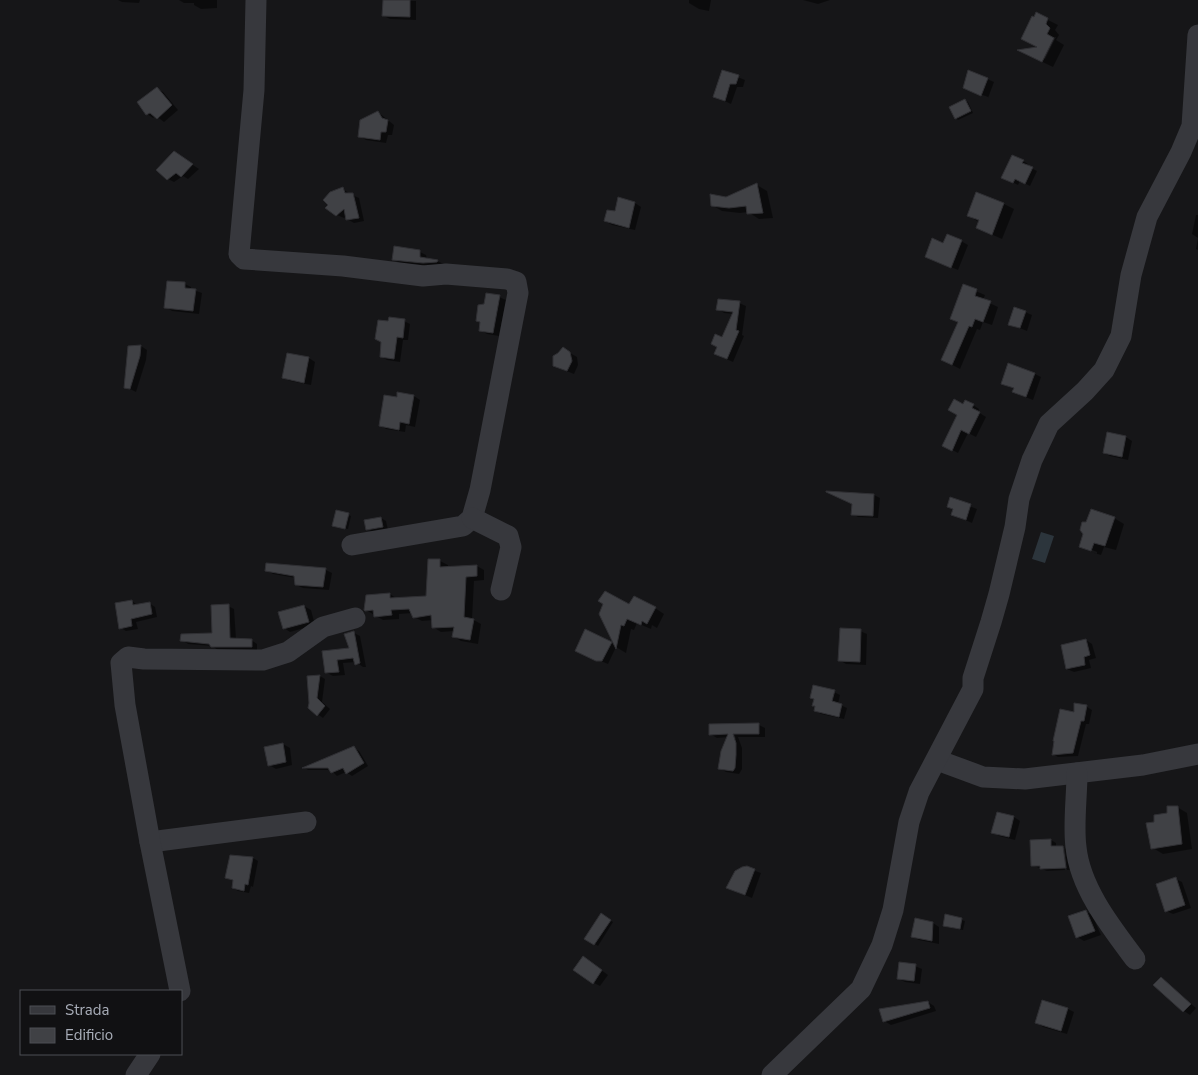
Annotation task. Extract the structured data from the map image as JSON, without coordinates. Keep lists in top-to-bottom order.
{
  "legend": ["Strada", "Edificio"]
}
